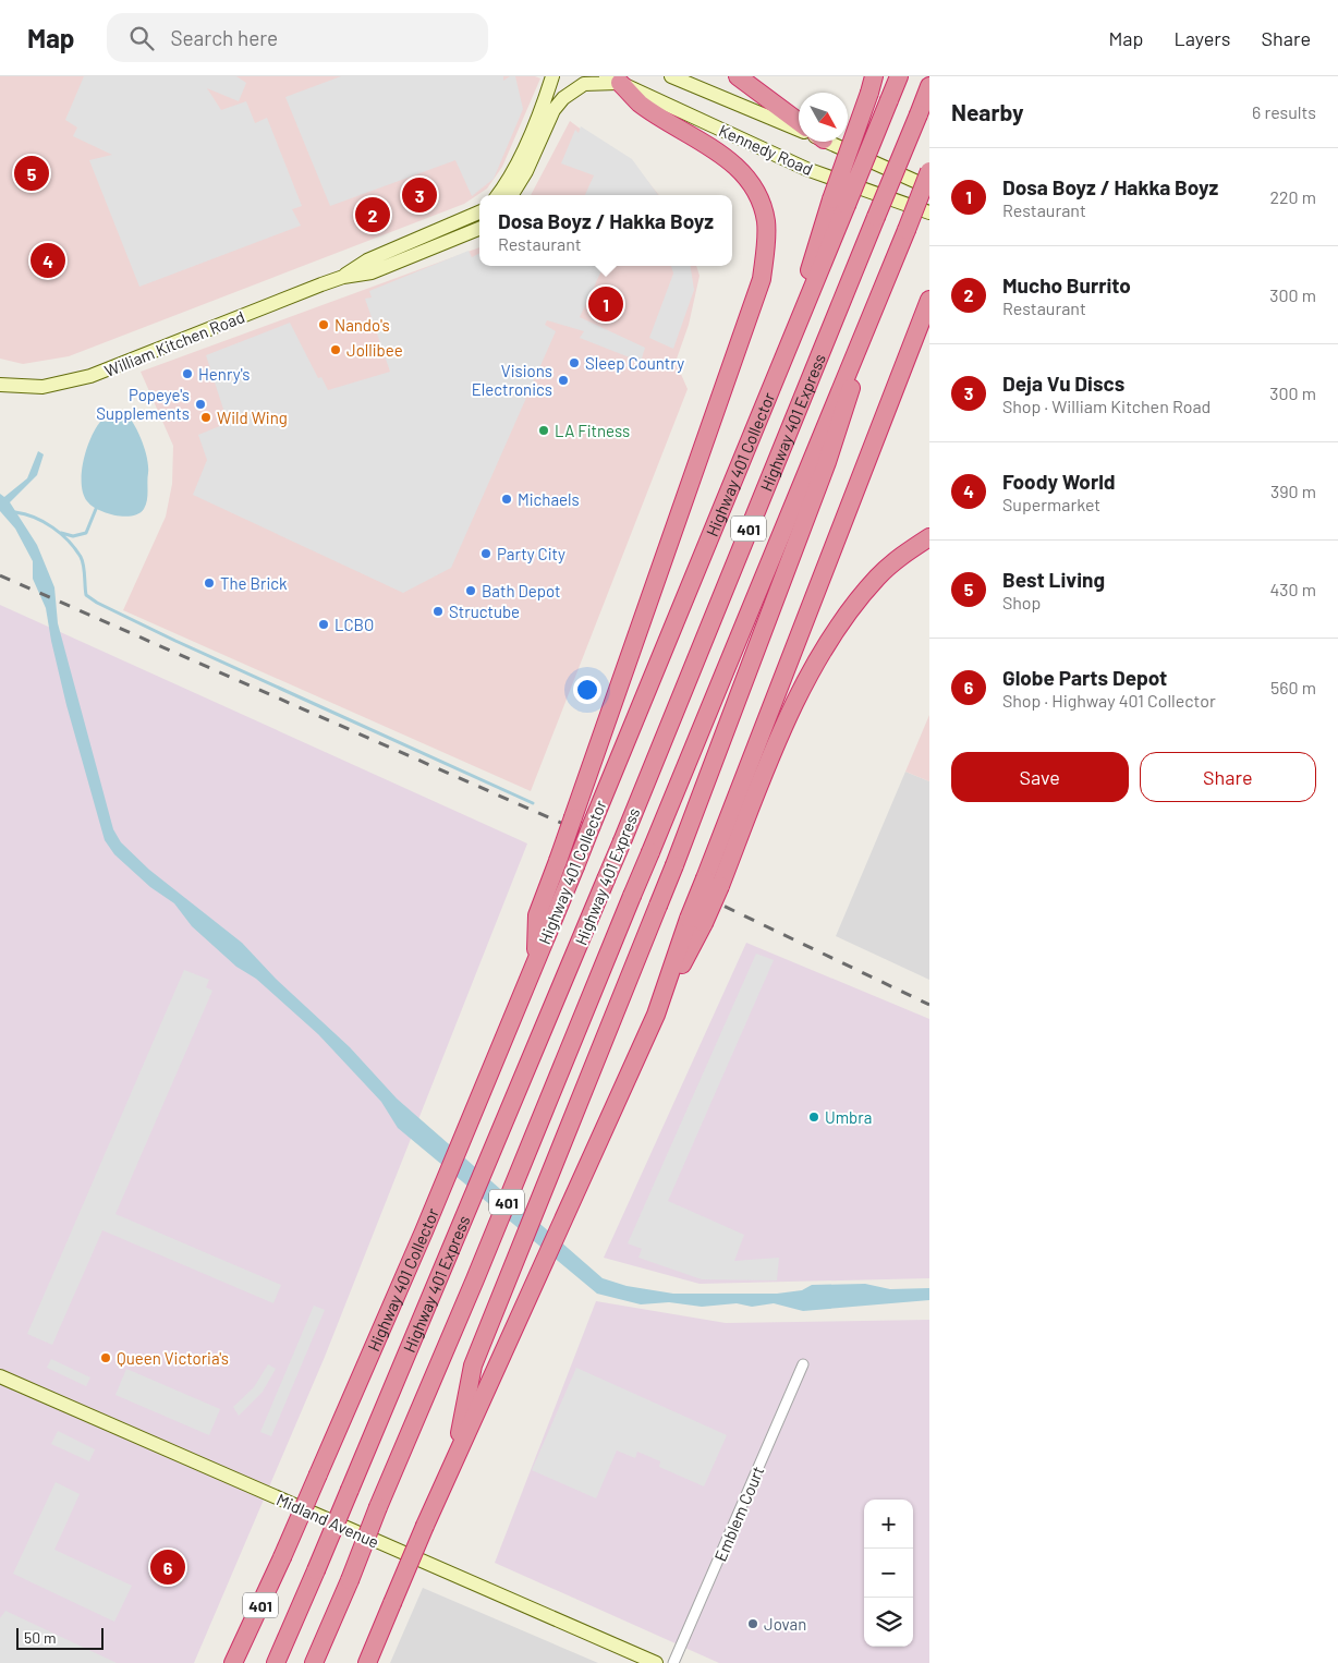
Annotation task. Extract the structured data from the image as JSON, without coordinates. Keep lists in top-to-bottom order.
{
  "streets": {
    "highway": ["Highway 401 Express", "Highway 401 Collector", "401"],
    "main road": ["Kennedy Road", "William Kitchen Road", "Midland Avenue"],
    "street": ["Emblem Court"]
  },
  "places": [
    "Nando's",
    "Jollibee",
    "Sleep Country",
    "Henry's",
    "Visions Electronics",
    "Popeye's Supplements",
    "Wild Wing",
    "LA Fitness",
    "Michaels",
    "Party City",
    "The Brick",
    "Bath Depot",
    "Structube",
    "LCBO",
    "Umbra",
    "Queen Victoria's",
    "Jovan"
  ],
  "scale_bar": "50 m",
  "north": "bottom right",
  "page": {
    "header": "Map",
    "search": "Search here",
    "nav": ["Map", "Layers", "Share"],
    "heading": ["Nearby", "6 results"],
    "list": [
      {
        "mark": "1",
        "name": "Dosa Boyz / Hakka Boyz",
        "note": "Restaurant",
        "value": "220 m"
      },
      {
        "mark": "2",
        "name": "Mucho Burrito",
        "note": "Restaurant",
        "value": "300 m"
      },
      {
        "mark": "3",
        "name": "Deja Vu Discs",
        "note": "Shop · William Kitchen Road",
        "value": "300 m"
      },
      {
        "mark": "4",
        "name": "Foody World",
        "note": "Supermarket",
        "value": "390 m"
      },
      {
        "mark": "5",
        "name": "Best Living",
        "note": "Shop",
        "value": "430 m"
      },
      {
        "mark": "6",
        "name": "Globe Parts Depot",
        "note": "Shop · Highway 401 Collector",
        "value": "560 m"
      }
    ],
    "pins": [
      "5",
      "3",
      "2",
      "4",
      "1",
      "6"
    ],
    "popup": ["Dosa Boyz / Hakka Boyz", "Restaurant"],
    "buttons": ["Save", "Share"],
    "map_buttons": ["+", "−"],
    "scale": "50 m"
  }
}
